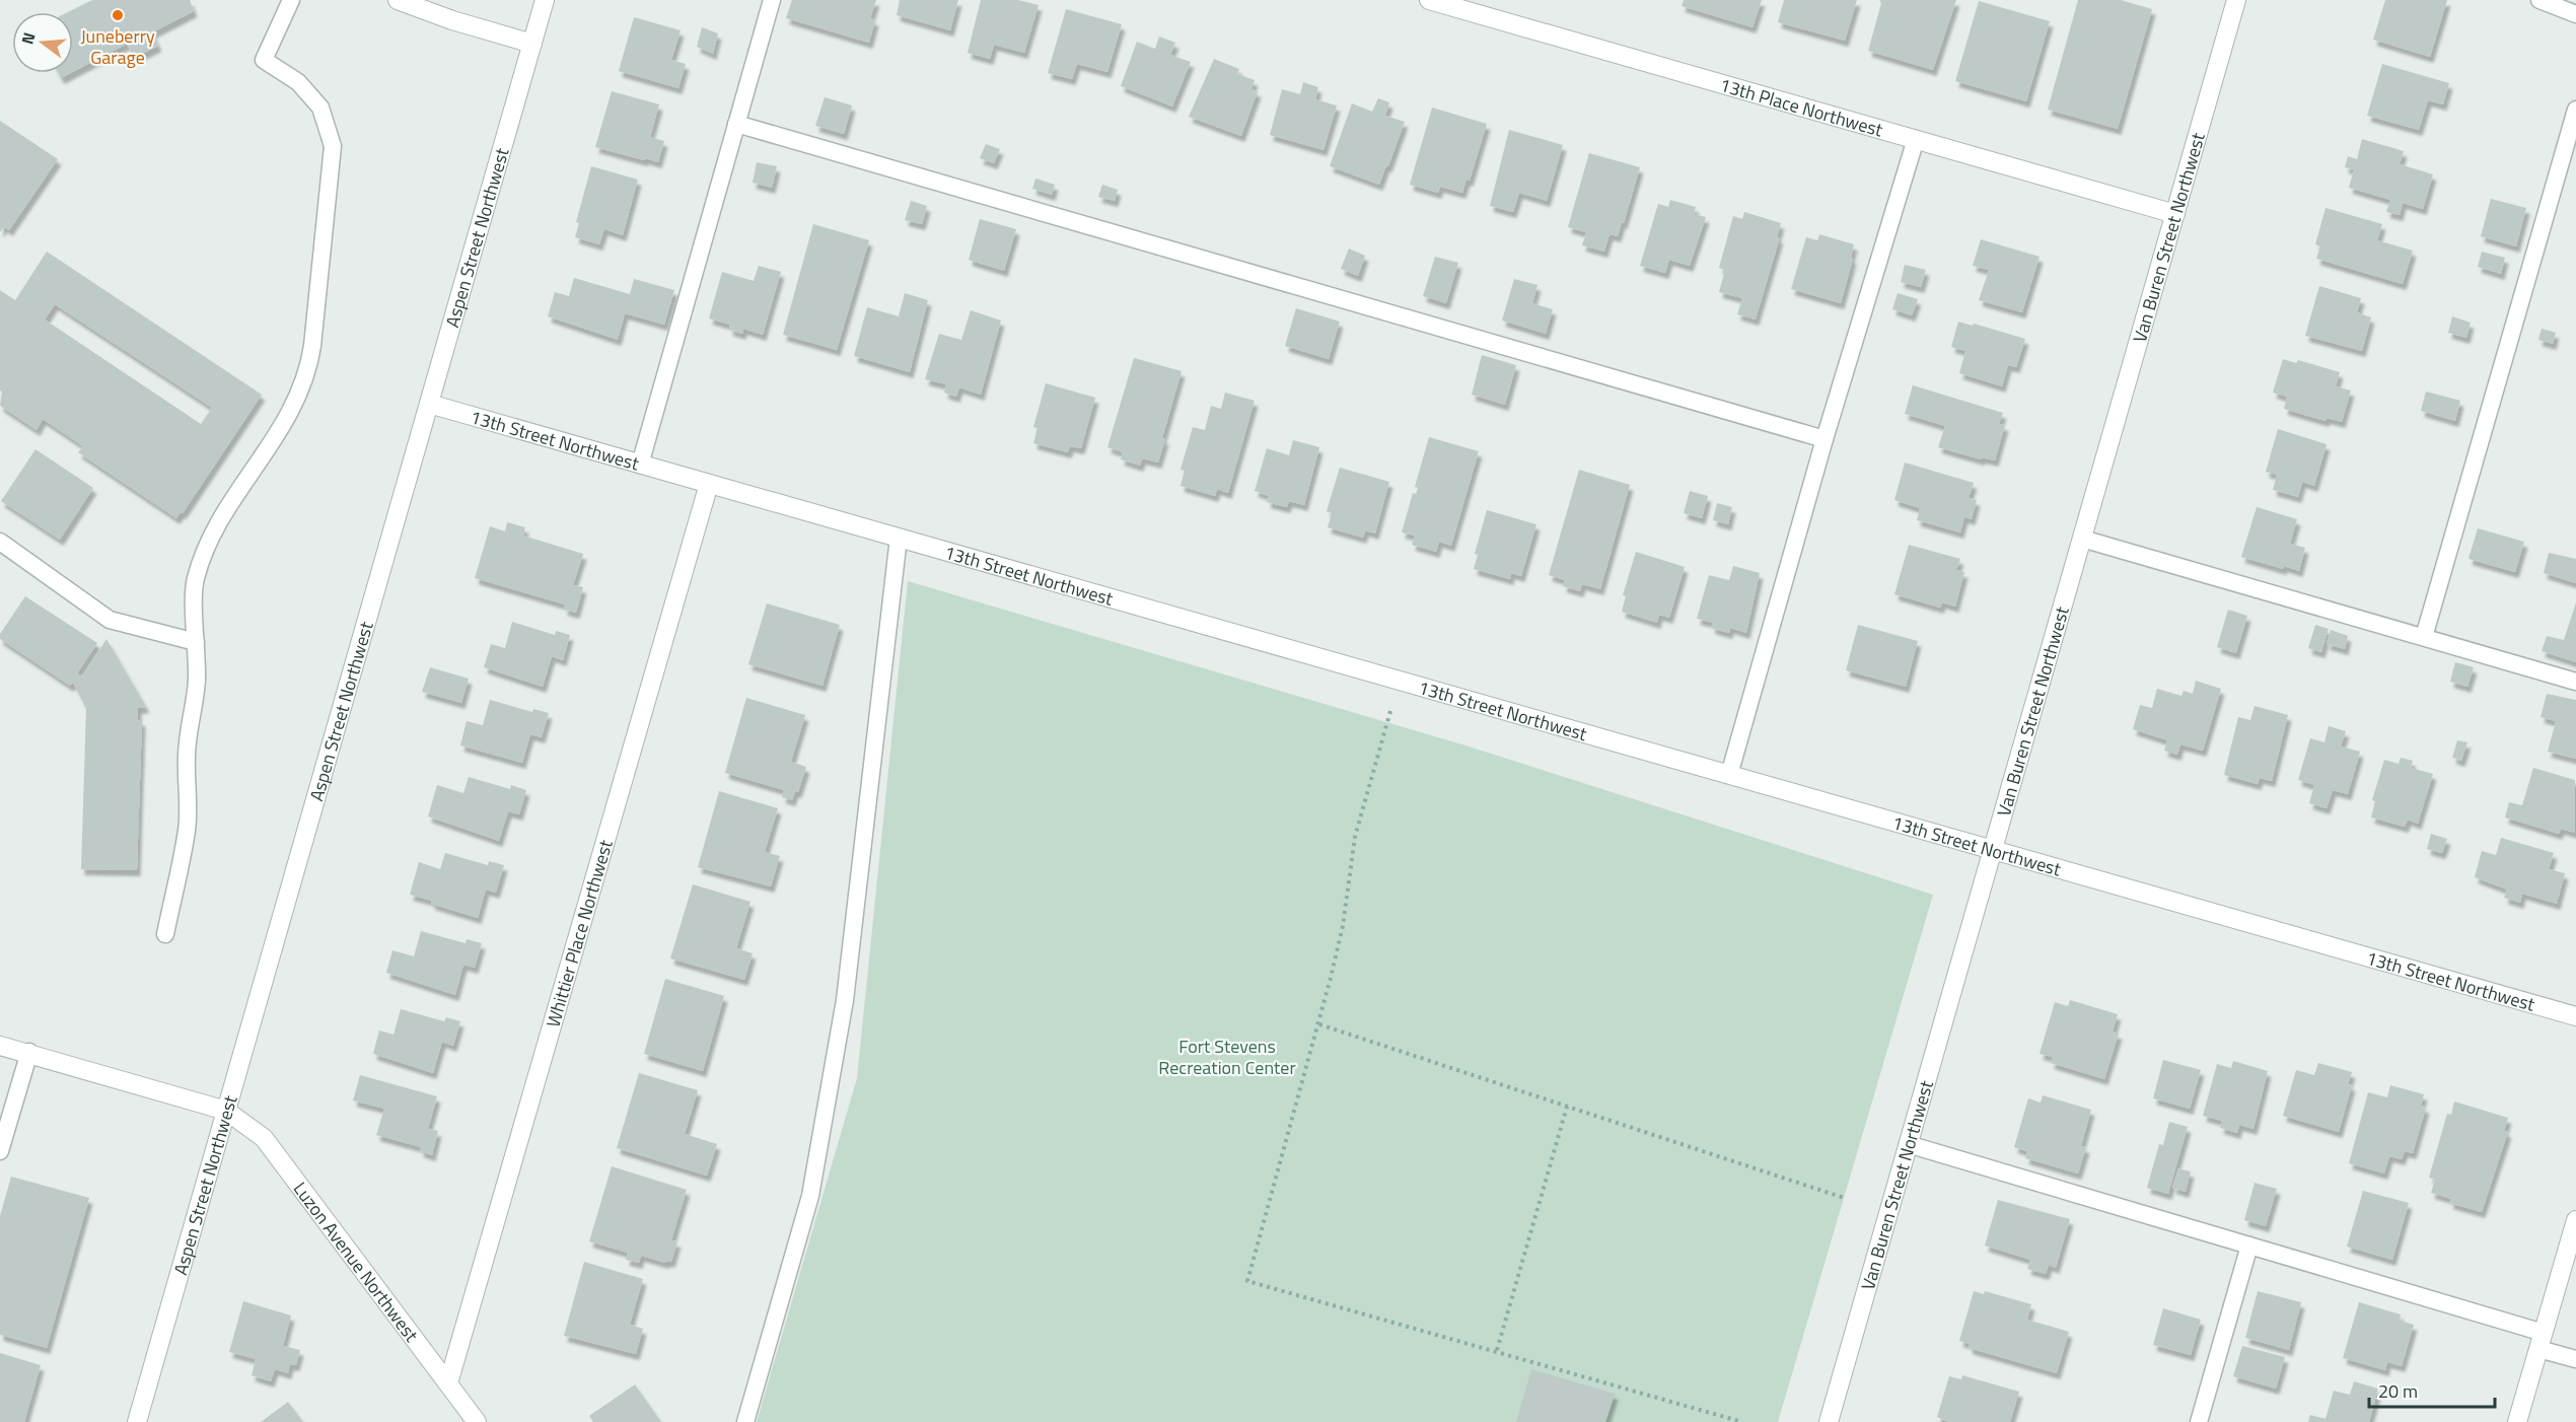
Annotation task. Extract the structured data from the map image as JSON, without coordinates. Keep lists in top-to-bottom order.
{
  "streets": {
    "street": [
      "13th Place Northwest",
      "Aspen Street Northwest",
      "Van Buren Street Northwest",
      "13th Street Northwest",
      "Whittier Place Northwest",
      "Luzon Avenue Northwest"
    ]
  },
  "crossings": [
    ["13th Place Northwest", "Van Buren Street Northwest"],
    ["Aspen Street Northwest", "13th Street Northwest"],
    ["Aspen Street Northwest", "Luzon Avenue Northwest"],
    ["Van Buren Street Northwest", "13th Street Northwest"],
    ["13th Street Northwest", "Whittier Place Northwest"],
    ["Whittier Place Northwest", "Luzon Avenue Northwest"]
  ],
  "parks": ["Fort Stevens Recreation Center"],
  "places": ["Juneberry Garage"],
  "scale_bar": "20 m",
  "north": "left"
}
